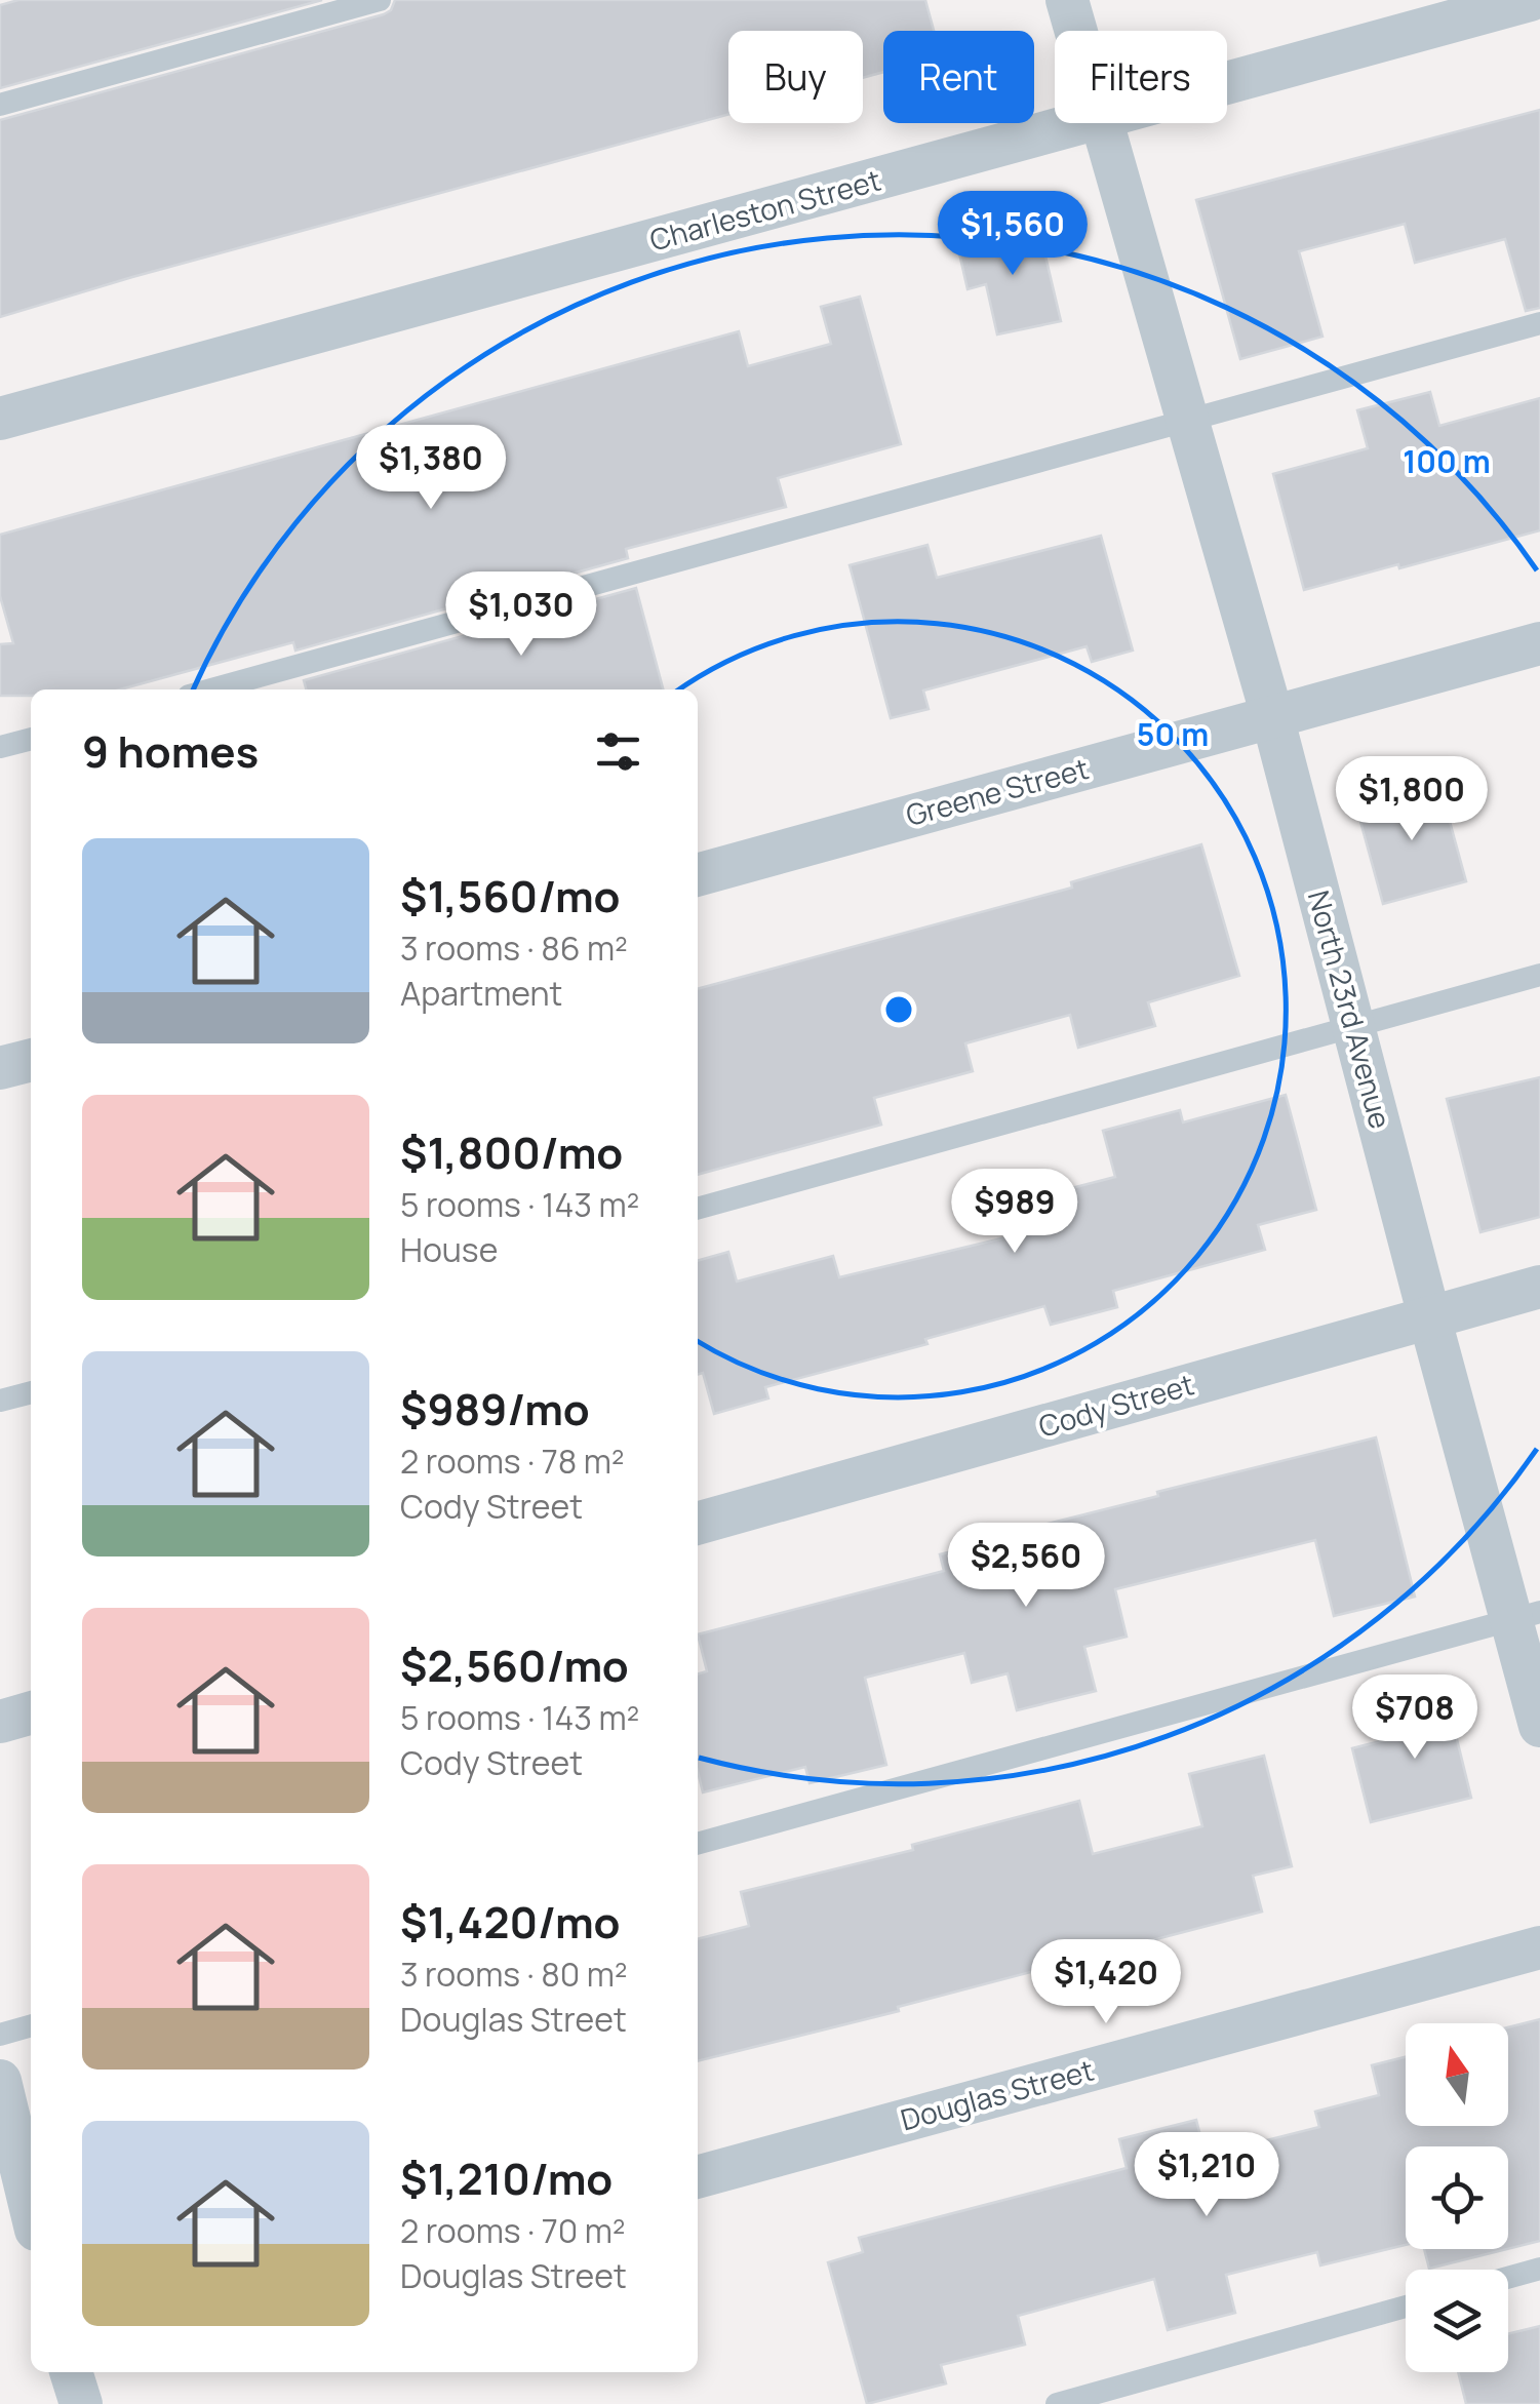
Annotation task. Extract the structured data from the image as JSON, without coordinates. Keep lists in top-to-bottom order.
{
  "streets": {
    "street": [
      "Charleston Street",
      "Greene Street",
      "North 23rd Avenue",
      "Cody Street",
      "Douglas Street"
    ]
  },
  "crossings": [
    ["Greene Street", "North 23rd Avenue"],
    ["North 23rd Avenue", "Cody Street"]
  ],
  "north": "top",
  "page": {
    "chip": ["Buy", "Rent", "Filters"],
    "price": [
      "$1,560",
      "$1,380",
      "$1,030",
      "$1,800",
      "$989",
      "$2,560",
      "$708",
      "$1,420",
      "$1,210"
    ],
    "heading": "9 homes",
    "list": [
      {
        "name": "$1,560/mo",
        "note": "3 rooms · 86 m² · Apartment"
      },
      {
        "name": "$1,800/mo",
        "note": "5 rooms · 143 m² · House"
      },
      {
        "name": "$989/mo",
        "note": "2 rooms · 78 m² · Cody Street"
      },
      {
        "name": "$2,560/mo",
        "note": "5 rooms · 143 m² · Cody Street"
      },
      {
        "name": "$1,420/mo",
        "note": "3 rooms · 80 m² · Douglas Street"
      },
      {
        "name": "$1,210/mo",
        "note": "2 rooms · 70 m² · Douglas Street"
      }
    ]
  },
  "rings": ["100 m", "50 m"]
}
